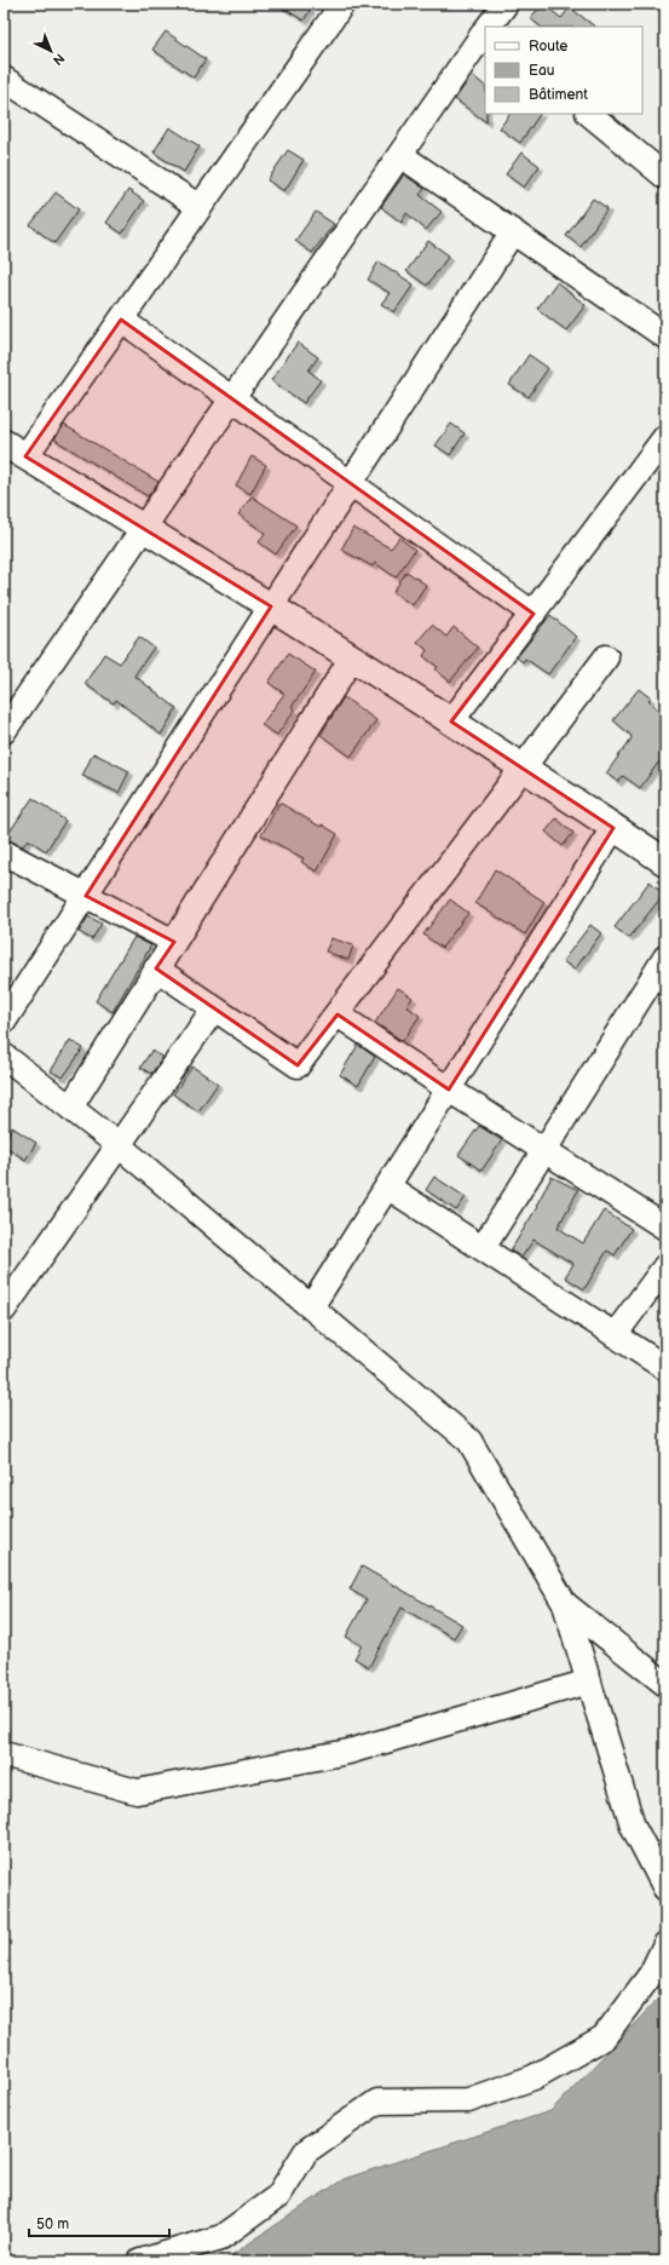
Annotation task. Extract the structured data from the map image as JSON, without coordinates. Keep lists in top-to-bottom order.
{
  "legend": ["Route", "Eau", "Bâtiment"],
  "scale_bar": "50 m",
  "north": "bottom right"
}
